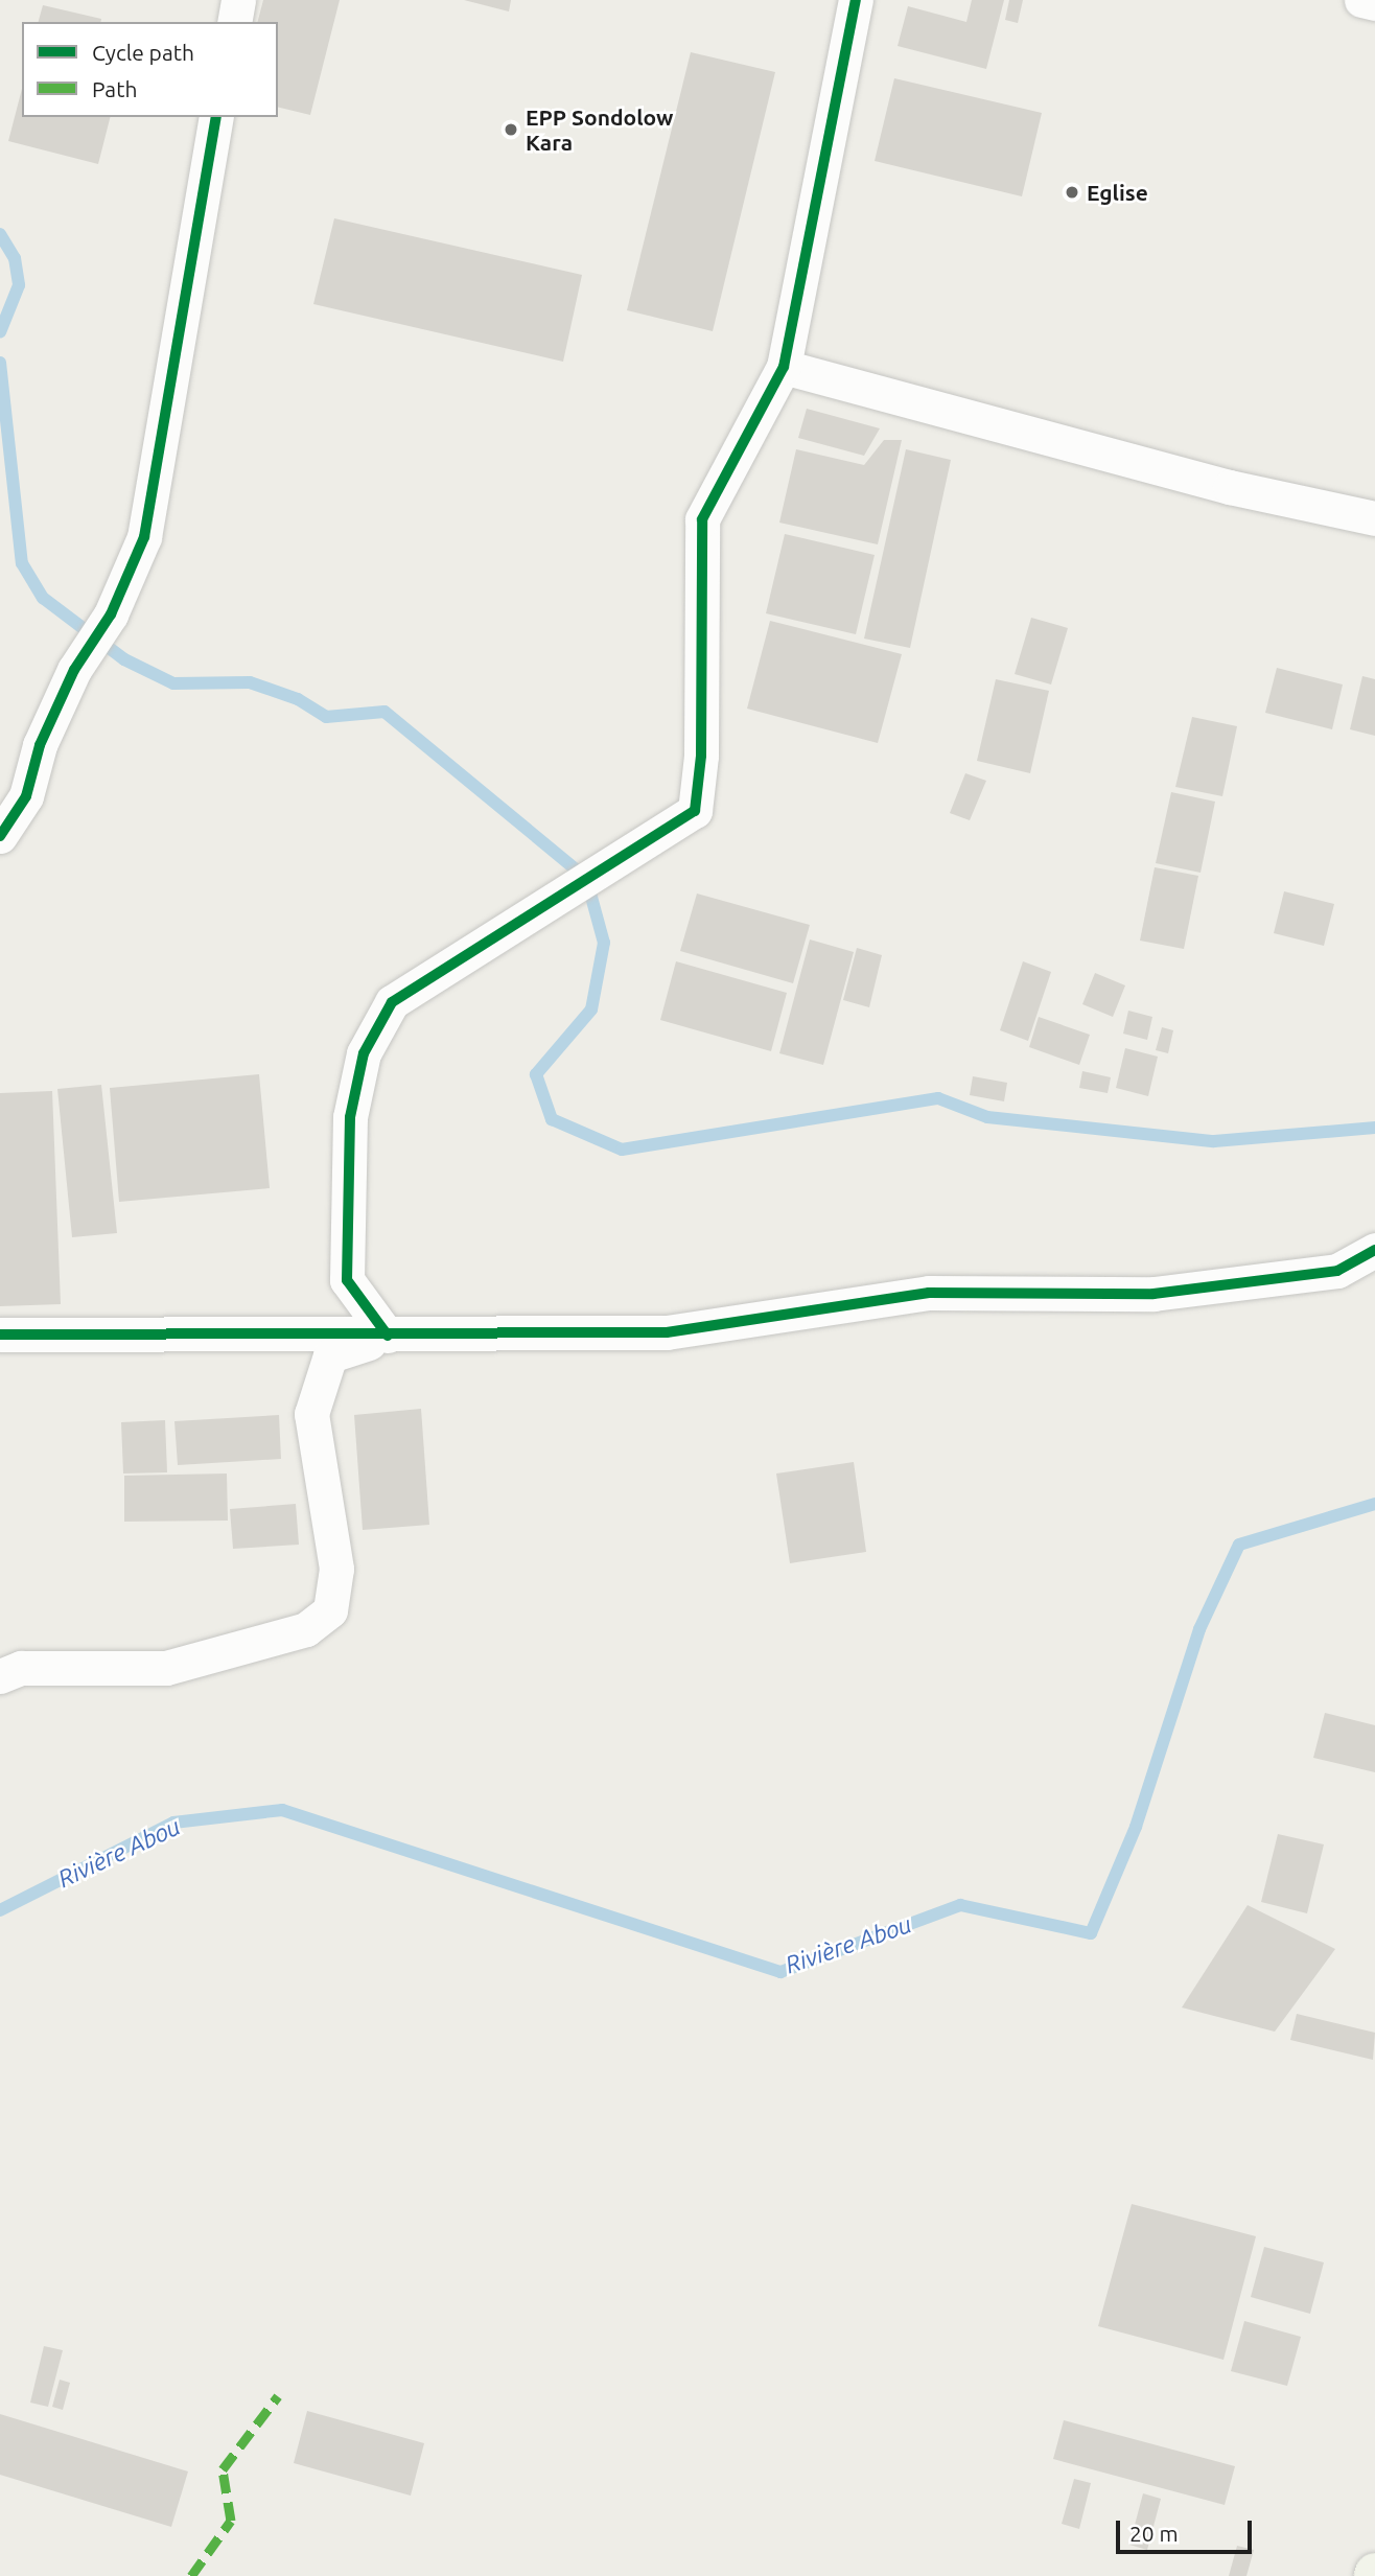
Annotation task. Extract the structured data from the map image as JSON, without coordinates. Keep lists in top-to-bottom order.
{
  "water": ["Rivière Abou"],
  "places": ["EPP Sondolow Kara", "Eglise"],
  "legend": ["Cycle path", "Path"],
  "scale_bar": "20 m"
}
